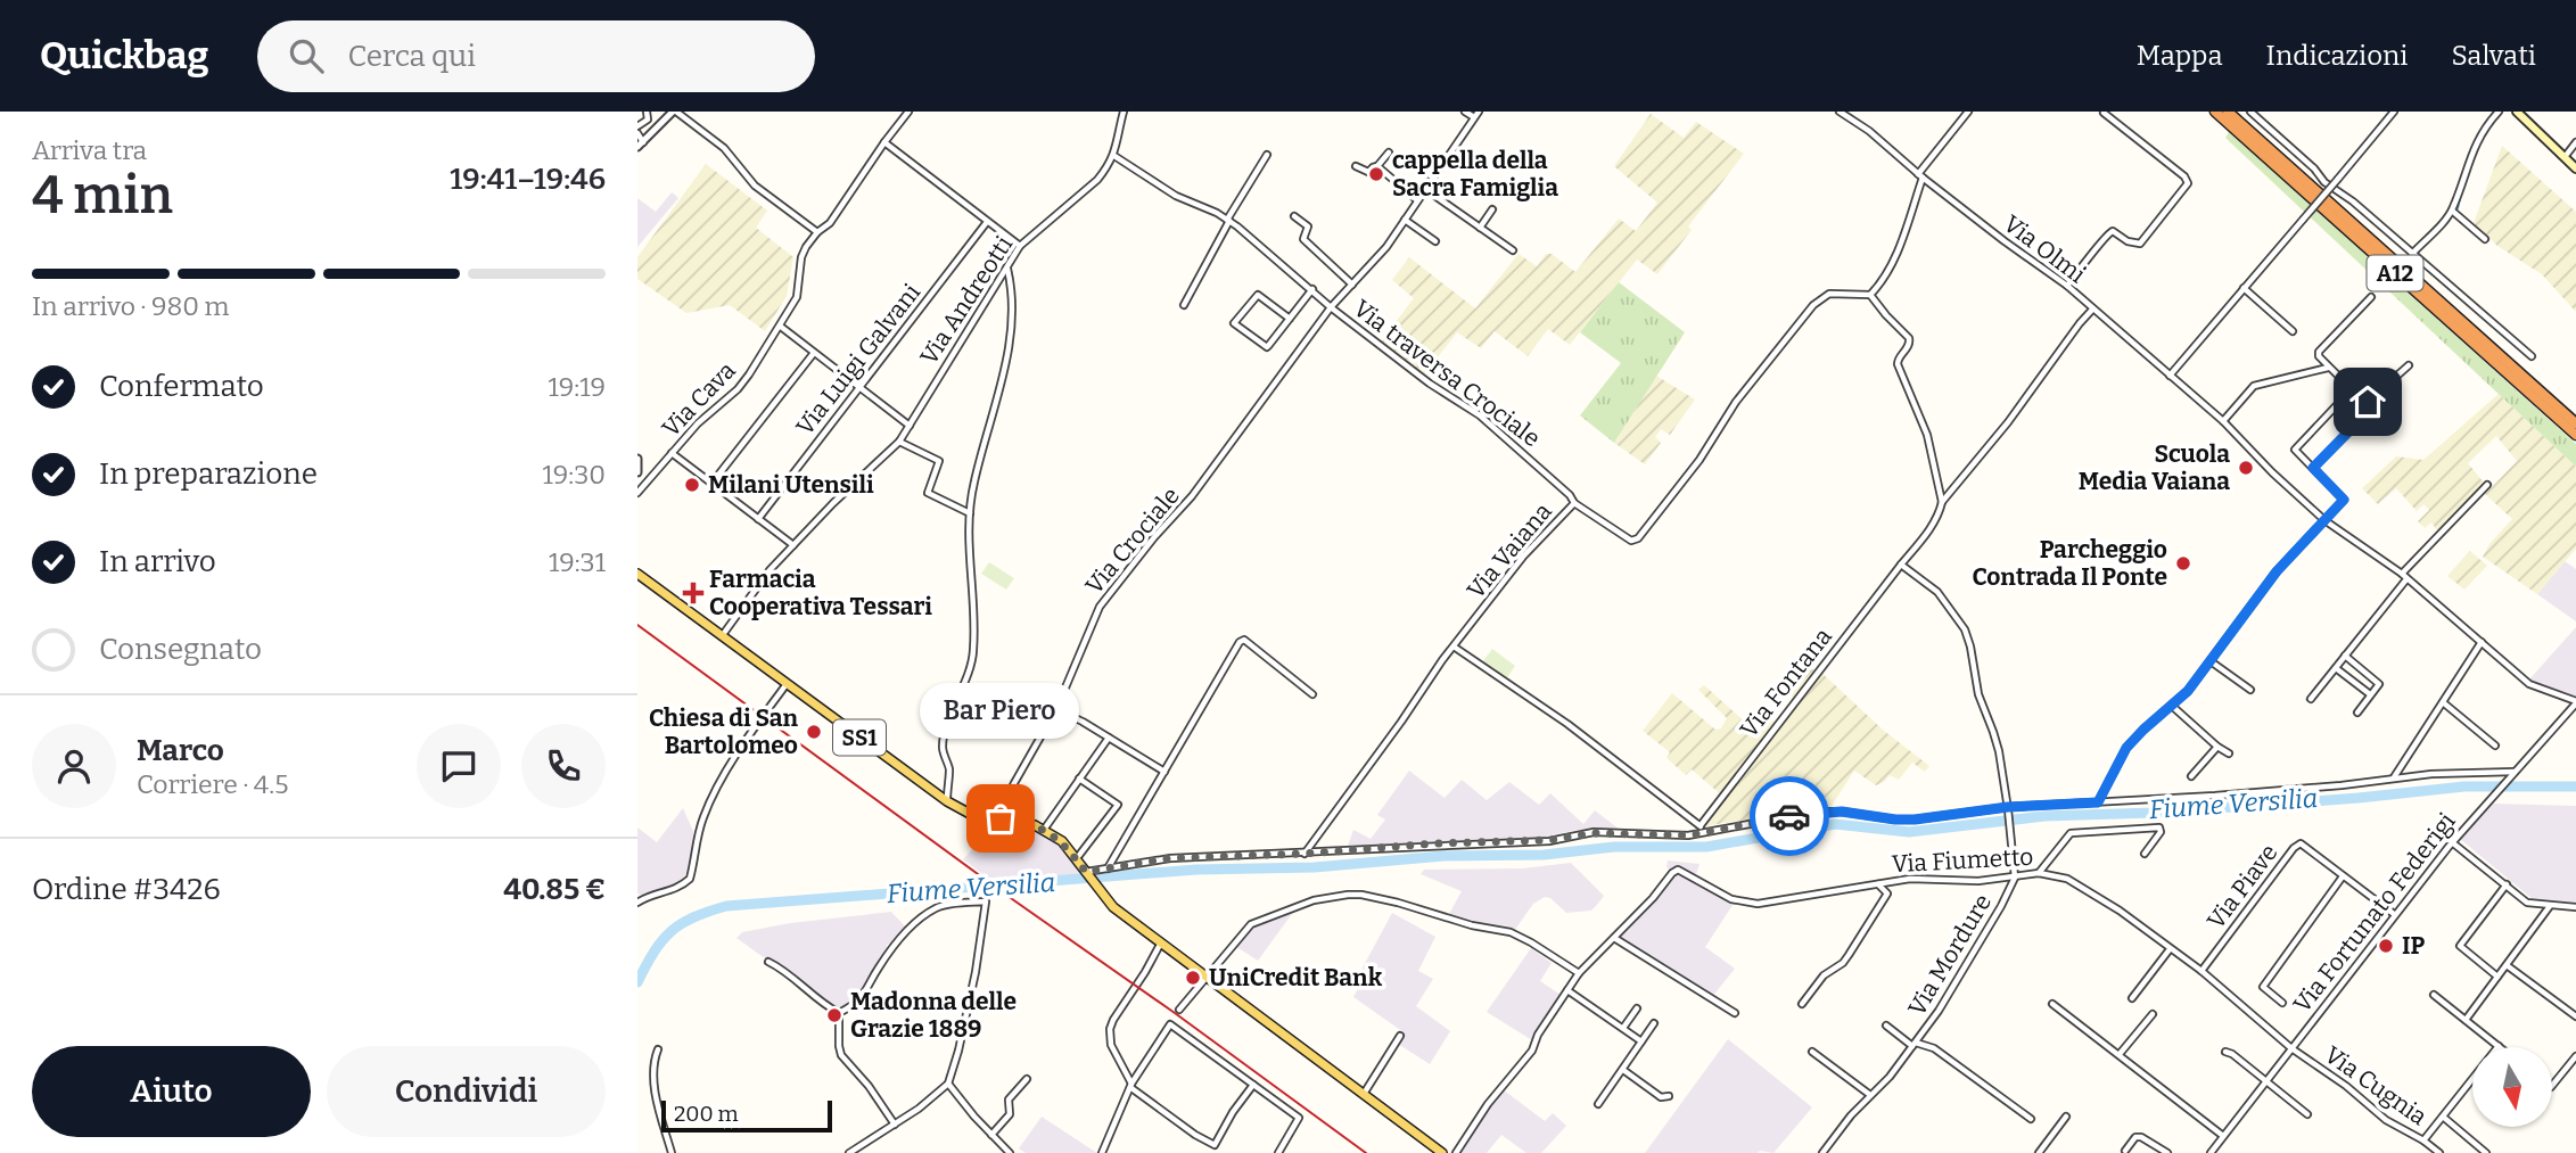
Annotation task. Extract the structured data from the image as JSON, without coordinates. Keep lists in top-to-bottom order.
{
  "streets": {
    "highway": ["A12"],
    "main road": ["SS1"],
    "street": [
      "Via Olmi",
      "Via Andreotti",
      "Via Luigi Galvani",
      "Via traversa Crociale",
      "Via Cava",
      "Via Crociale",
      "Via Vaiana",
      "Via Fontana",
      "Via Fiumetto",
      "Via Piave",
      "Via Fortunato Federigi",
      "Via Mordure",
      "Via Cugnia"
    ]
  },
  "crossings": [
    ["Via Olmi", "Via Fortunato Federigi"],
    ["Via Andreotti", "SS1"],
    ["Via traversa Crociale", "Via Crociale"],
    ["Via traversa Crociale", "Via Vaiana"],
    ["Via Crociale", "SS1"],
    ["Via Fontana", "Via Mordure"],
    ["Via Fiumetto", "Via Piave"],
    ["Via Fiumetto", "Via Fortunato Federigi"],
    ["Via Fiumetto", "Via Mordure"],
    ["Via Fiumetto", "Via Cugnia"],
    ["Via Piave", "Via Fortunato Federigi"],
    ["Via Fortunato Federigi", "Via Cugnia"]
  ],
  "water": ["Fiume Versilia"],
  "places": {
    "other": [
      "cappella della Sacra Famiglia",
      "Scuola Media Vaiana",
      "Milani Utensili",
      "Parcheggio Contrada Il Ponte",
      "Chiesa di San Bartolomeo",
      "Bar Piero",
      "IP",
      "UniCredit Bank",
      "Madonna delle Grazie 1889"
    ],
    "health": ["Farmacia Cooperativa Tessari"]
  },
  "scale_bar": "200 m",
  "north": "bottom",
  "page": {
    "header": "Quickbag",
    "search": "Cerca qui",
    "nav": ["Mappa", "Indicazioni", "Salvati"],
    "heading": ["4 min", "Arriva tra", "19:41–19:46"],
    "panel": [
      "Marco",
      "Corriere · 4.5",
      "Ordine #3426",
      "40.85 €"
    ],
    "bar": "In arrivo · 980 m",
    "list": [
      ["Confermato", "19:19"],
      ["In preparazione", "19:30"],
      ["In arrivo", "19:31"],
      "Consegnato"
    ],
    "bubble": "Bar Piero",
    "buttons": ["Aiuto", "Condividi"],
    "scale": "200 m"
  }
}
